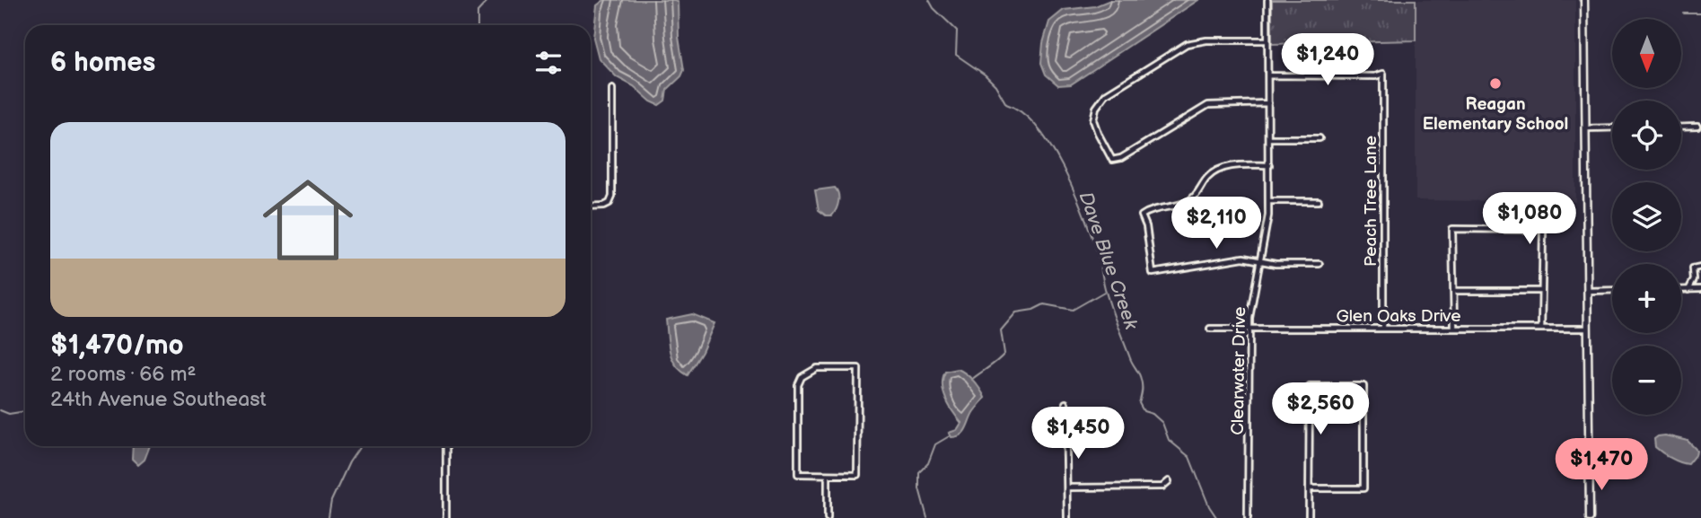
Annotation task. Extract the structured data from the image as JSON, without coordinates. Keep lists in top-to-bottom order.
{
  "streets": {
    "street": ["Peach Tree Lane", "Glen Oaks Drive", "Clearwater Drive"]
  },
  "crossings": [
    ["Peach Tree Lane", "Glen Oaks Drive"],
    ["Peach Tree Lane", "Clearwater Drive"],
    ["Glen Oaks Drive", "Clearwater Drive"]
  ],
  "water": ["Dave Blue Creek"],
  "places": ["Reagan Elementary School"],
  "north": "bottom",
  "page": {
    "map_buttons": ["+", "−"],
    "heading": "6 homes",
    "price": [
      "$1,240",
      "$1,080",
      "$2,110",
      "$2,560",
      "$1,450",
      "$1,470"
    ],
    "list": [
      {
        "name": "$1,470/mo",
        "note": "2 rooms · 66 m² · 24th Avenue Southeast"
      }
    ]
  }
}
